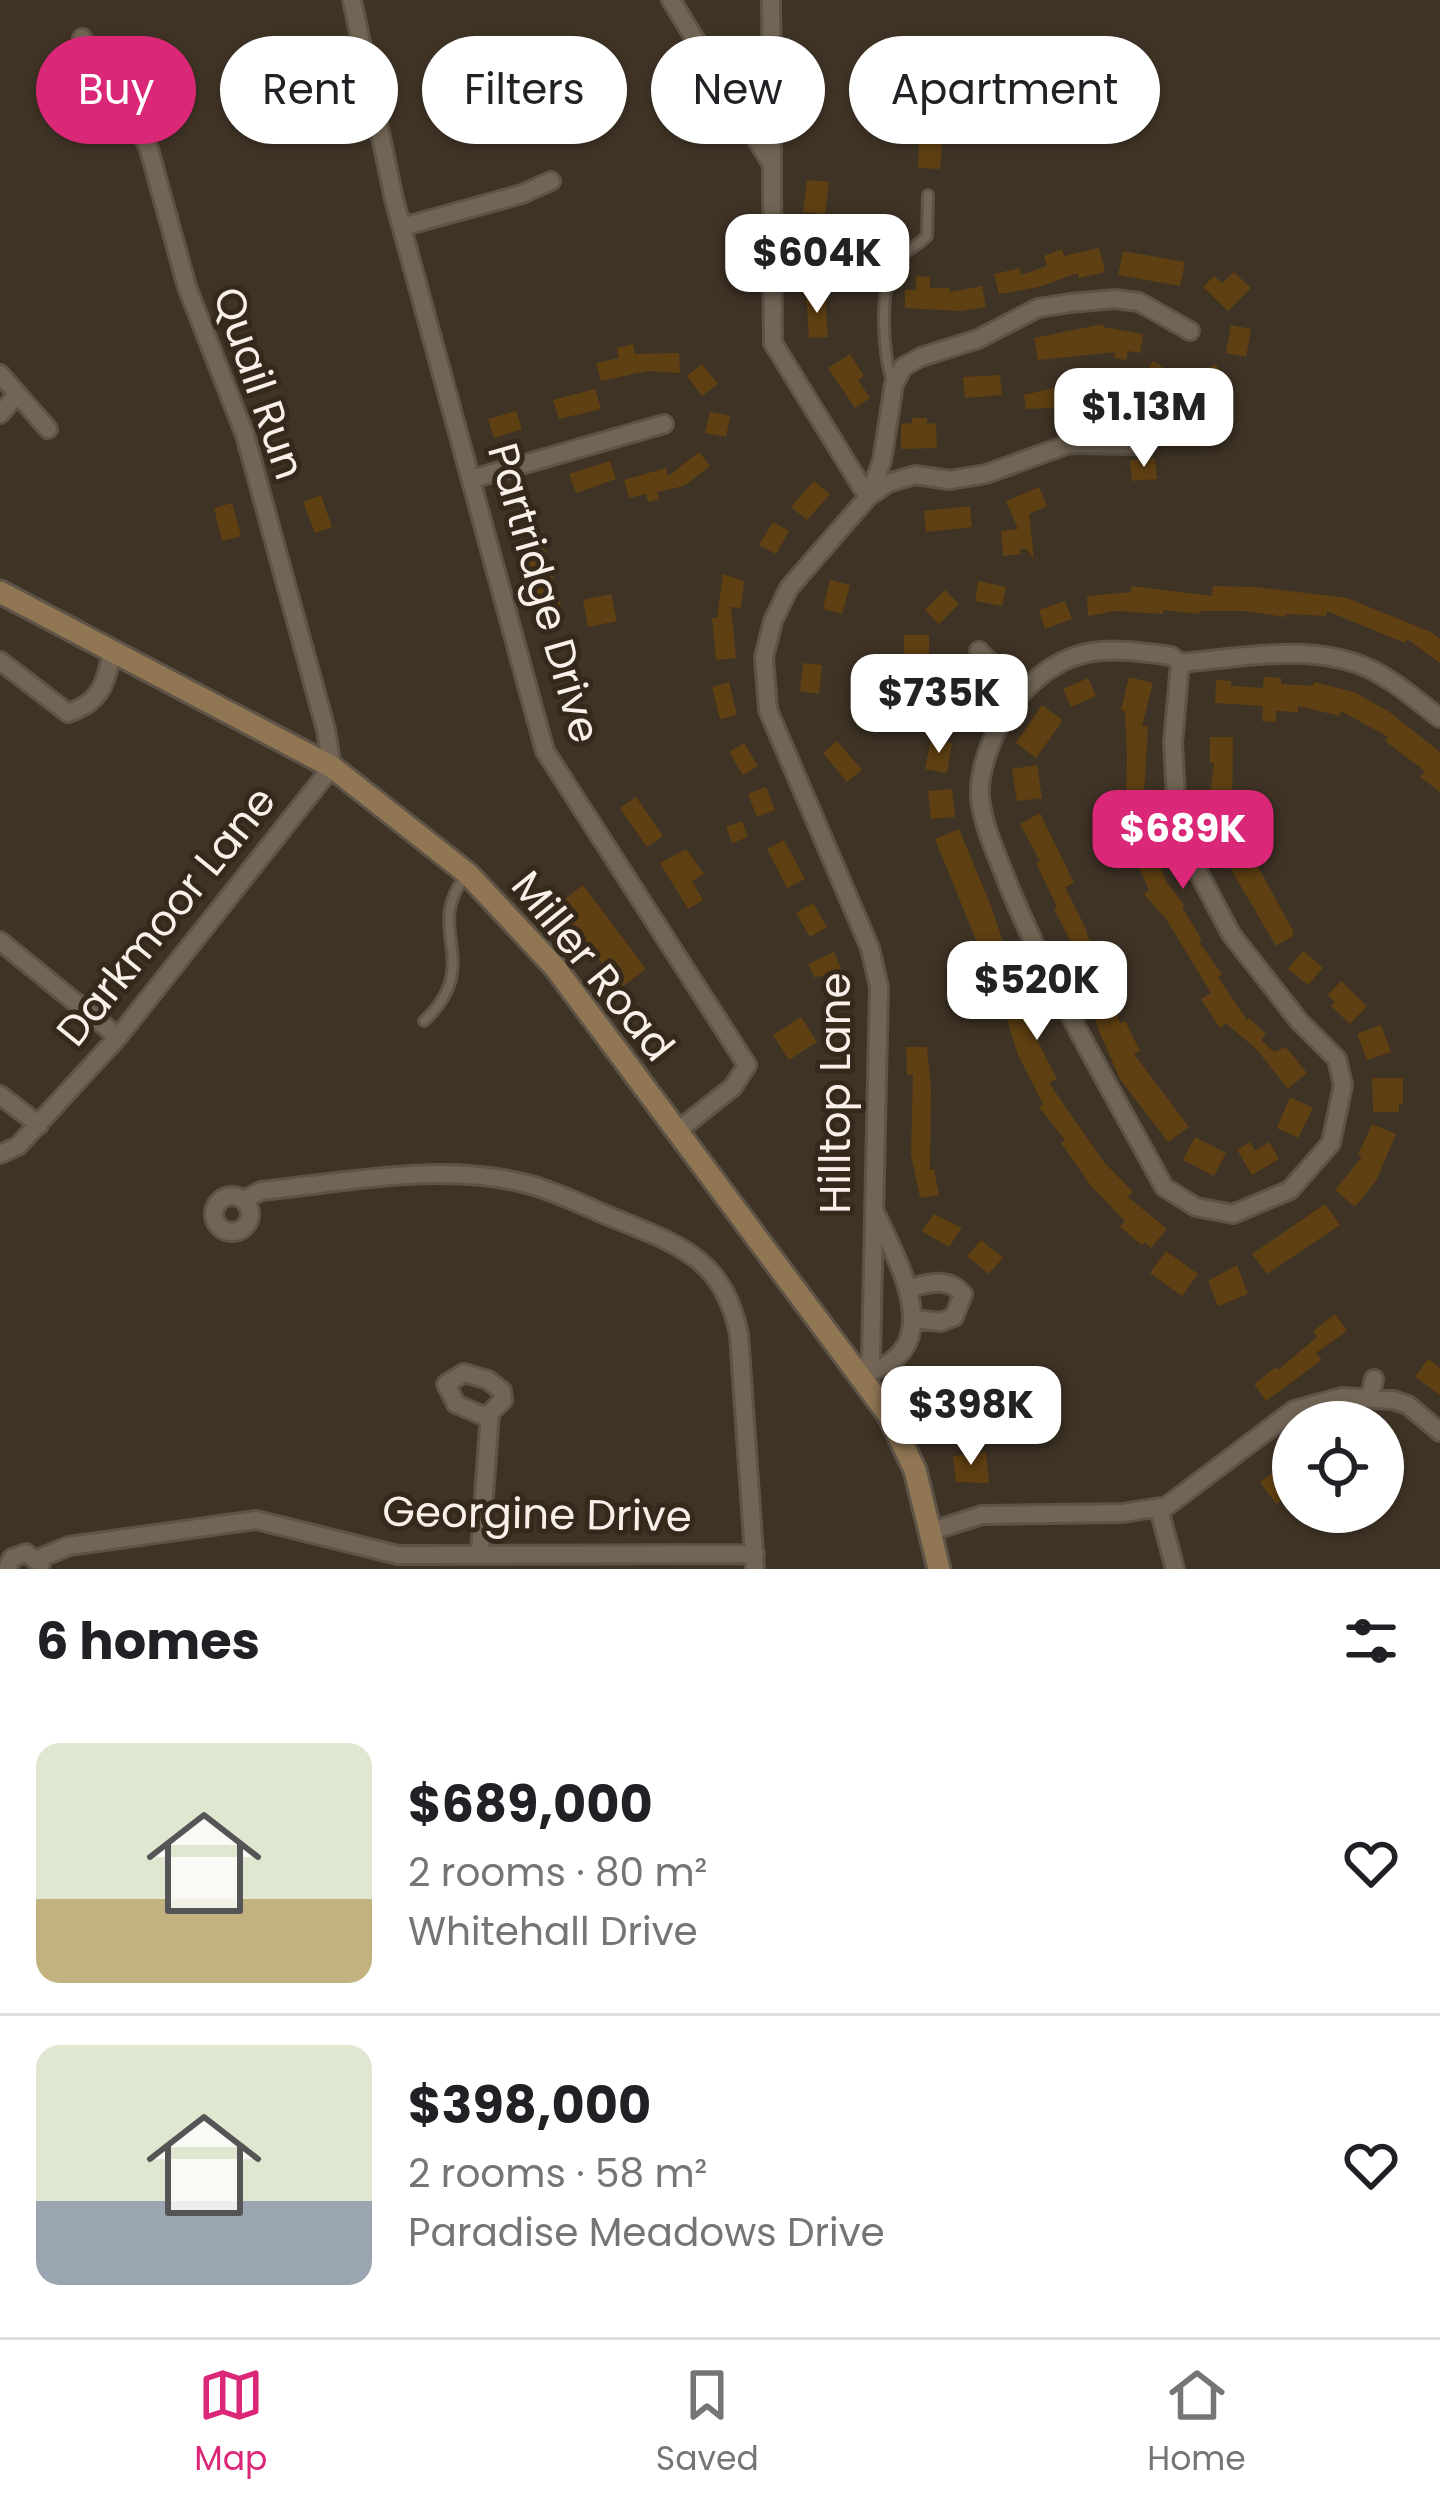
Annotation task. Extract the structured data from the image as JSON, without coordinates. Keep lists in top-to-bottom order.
{
  "streets": {
    "street": [
      "Quail Run",
      "Partridge Drive",
      "Darkmoor Lane",
      "Miller Road",
      "Hilltop Lane",
      "Georgine Drive"
    ]
  },
  "crossings": [
    ["Quail Run", "Darkmoor Lane"],
    ["Quail Run", "Miller Road"],
    ["Partridge Drive", "Miller Road"],
    ["Darkmoor Lane", "Miller Road"],
    ["Miller Road", "Hilltop Lane"]
  ],
  "page": {
    "chip": [
      "Buy",
      "Rent",
      "Filters",
      "New",
      "Apartment"
    ],
    "price": [
      "$604K",
      "$1.13M",
      "$735K",
      "$689K",
      "$520K",
      "$398K"
    ],
    "heading": "6 homes",
    "list": [
      {
        "name": "$689,000",
        "note": "2 rooms · 80 m² · Whitehall Drive"
      },
      {
        "name": "$398,000",
        "note": "2 rooms · 58 m² · Paradise Meadows Drive"
      }
    ],
    "tabs": ["Map", "Saved", "Home"]
  }
}
